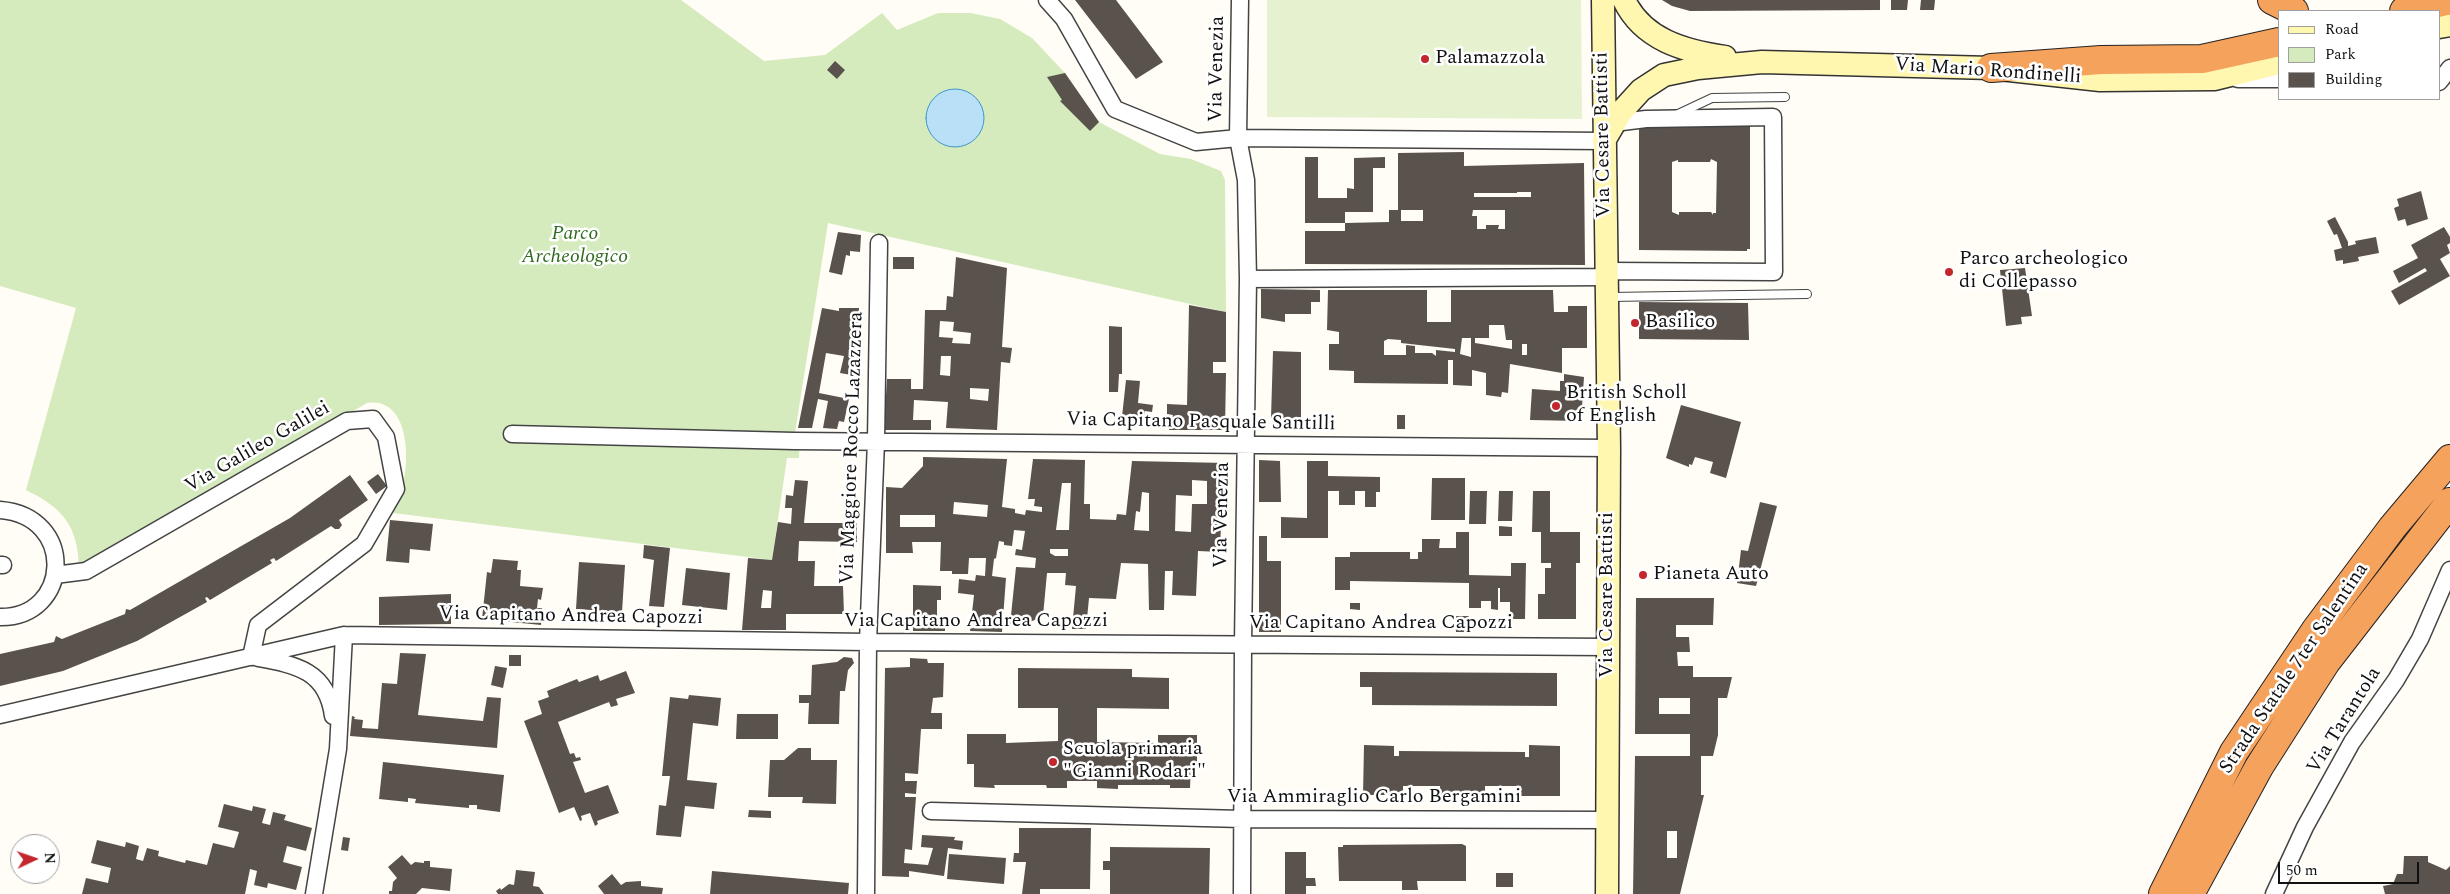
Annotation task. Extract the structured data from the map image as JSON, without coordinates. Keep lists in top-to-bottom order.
{
  "streets": {
    "highway": ["Strada Statale 7ter Salentina"],
    "main road": ["Via Mario Rondinelli", "Via Cesare Battisti"],
    "street": [
      "Via Venezia",
      "Via Capitano Pasquale Santilli",
      "Via Galileo Galilei",
      "Via Maggiore Rocco Lazazzera",
      "Via Capitano Andrea Capozzi",
      "Via Tarantola",
      "Via Ammiraglio Carlo Bergamini"
    ]
  },
  "crossings": [
    ["Via Venezia", "Via Capitano Pasquale Santilli"],
    ["Via Venezia", "Via Capitano Andrea Capozzi"],
    ["Via Venezia", "Via Ammiraglio Carlo Bergamini"],
    ["Via Mario Rondinelli", "Via Cesare Battisti"],
    ["Via Cesare Battisti", "Via Capitano Pasquale Santilli"],
    ["Via Cesare Battisti", "Via Capitano Andrea Capozzi"],
    ["Via Cesare Battisti", "Via Ammiraglio Carlo Bergamini"],
    ["Via Capitano Pasquale Santilli", "Via Maggiore Rocco Lazazzera"],
    ["Via Maggiore Rocco Lazazzera", "Via Capitano Andrea Capozzi"]
  ],
  "parks": ["Parco Archeologico"],
  "places": [
    "Palamazzola",
    "Parco archeologico di Collepasso",
    "Basilico",
    "British Scholl of English",
    "Pianeta Auto",
    "Scuola primaria \"Gianni Rodari\""
  ],
  "legend": ["Road", "Park", "Building"],
  "scale_bar": "50 m",
  "north": "right"
}
